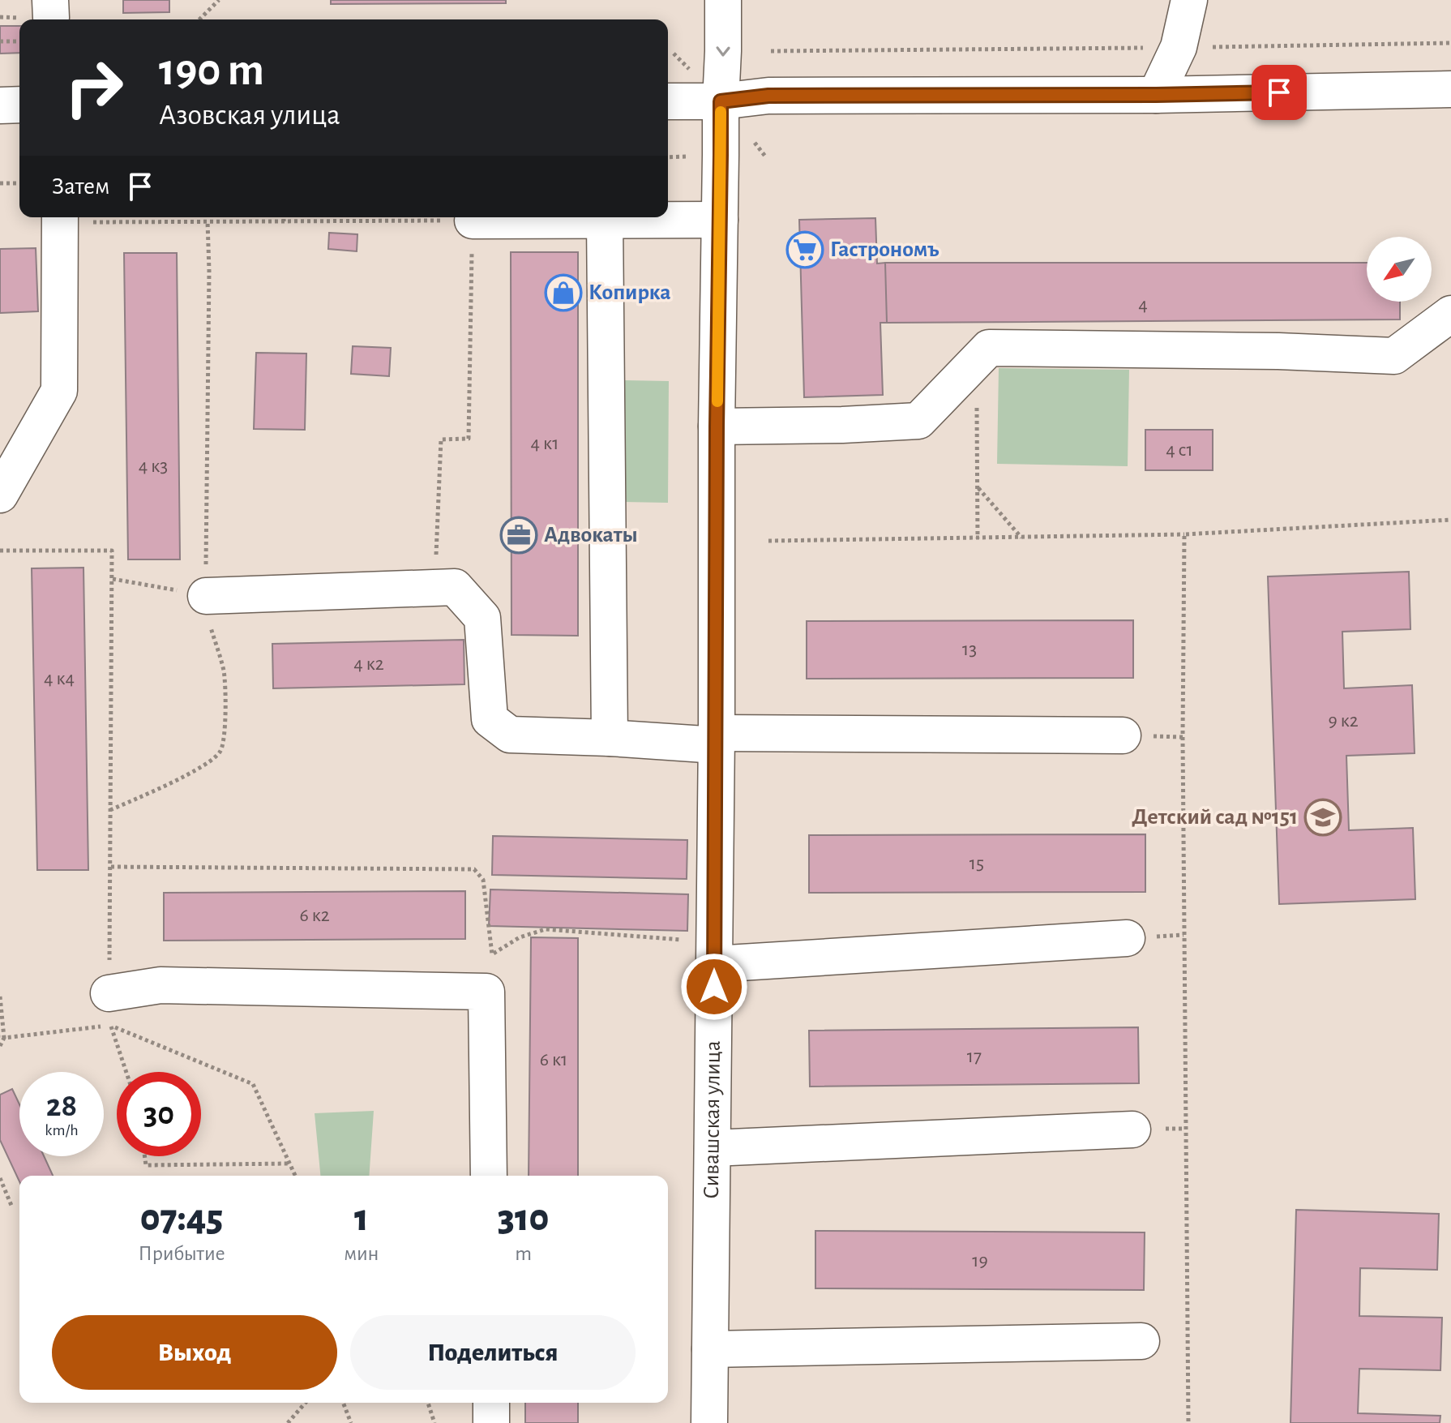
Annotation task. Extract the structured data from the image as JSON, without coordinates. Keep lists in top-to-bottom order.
{
  "streets": {
    "street": ["Сивашская улица"]
  },
  "places": {
    "supermarket": ["Гастрономъ"],
    "shop": ["Копирка"],
    "office": ["Адвокаты"],
    "school or university": ["Детский сад №151"]
  },
  "house_numbers": [
    "4",
    "4 к1",
    "4 с1",
    "4 к3",
    "13",
    "4 к2",
    "4 к4",
    "9 к2",
    "15",
    "6 к2",
    "17",
    "6 к1",
    "19"
  ],
  "north": "bottom left",
  "page": {
    "turn": ["190 m", "Азовская улица"],
    "then": "Затем",
    "speed": "28 km/h",
    "limit": "30",
    "eta": [
      "07:45",
      "Прибытие",
      "1",
      "мин",
      "310",
      "m"
    ],
    "buttons": ["Выход", "Поделиться"]
  }
}
